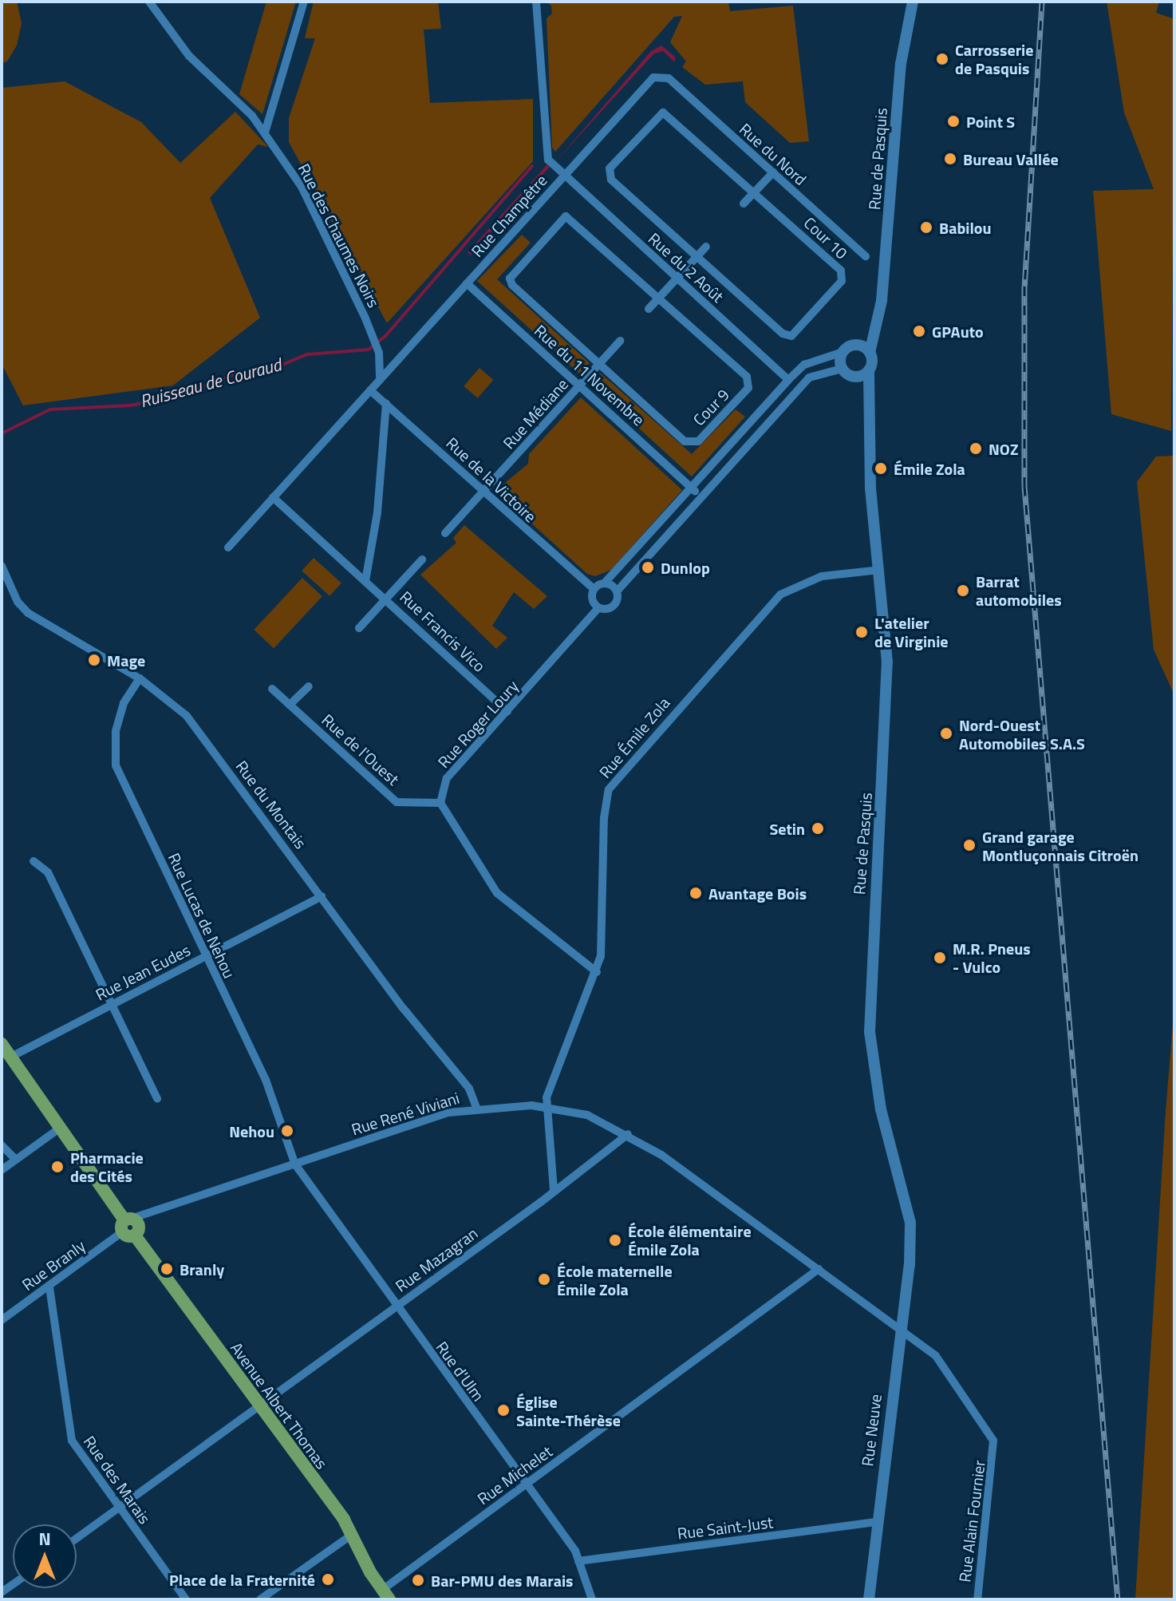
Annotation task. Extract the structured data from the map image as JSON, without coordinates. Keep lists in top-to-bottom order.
{
  "streets": {
    "main road": ["Rue de Pasquis", "Avenue Albert Thomas", "Rue Neuve"],
    "street": [
      "Rue du Nord",
      "Rue Champêtre",
      "Rue des Chaumes Noirs",
      "Cour 10",
      "Rue du 2 Août",
      "Rue du 11 Novembre",
      "Cour 9",
      "Rue Médiane",
      "Rue de la Victoire",
      "Rue Francis Vico",
      "Rue Roger Loury",
      "Rue Émile Zola",
      "Rue de l'Ouest",
      "Rue du Montais",
      "Rue Lucas de Nehou",
      "Rue Jean Eudes",
      "Rue René Viviani",
      "Rue Mazagran",
      "Rue Branly",
      "Rue d'Ulm",
      "Rue Michelet",
      "Rue des Marais",
      "Rue Alain Fournier",
      "Rue Saint-Just"
    ]
  },
  "crossings": [
    ["Rue du Nord", "Rue Champêtre"],
    ["Rue de Pasquis", "Rue Roger Loury"],
    ["Rue de Pasquis", "Rue Émile Zola"],
    ["Rue de Pasquis", "Rue Neuve"],
    ["Rue Champêtre", "Rue des Chaumes Noirs"],
    ["Rue Champêtre", "Rue du 2 Août"],
    ["Rue Champêtre", "Rue du 11 Novembre"],
    ["Rue Champêtre", "Rue de la Victoire"],
    ["Rue Champêtre", "Rue Francis Vico"],
    ["Rue du 11 Novembre", "Rue Médiane"],
    ["Rue du 11 Novembre", "Rue Roger Loury"],
    ["Cour 9", "Rue Médiane"],
    ["Rue Médiane", "Rue de la Victoire"],
    ["Rue de la Victoire", "Rue Roger Loury"],
    ["Rue Francis Vico", "Rue Roger Loury"],
    ["Rue Roger Loury", "Rue de l'Ouest"],
    ["Rue Émile Zola", "Rue René Viviani"],
    ["Rue du Montais", "Rue Lucas de Nehou"],
    ["Rue du Montais", "Rue Jean Eudes"],
    ["Rue du Montais", "Rue René Viviani"],
    ["Rue Lucas de Nehou", "Rue Jean Eudes"],
    ["Rue Lucas de Nehou", "Rue René Viviani"],
    ["Rue Lucas de Nehou", "Rue d'Ulm"],
    ["Rue Jean Eudes", "Avenue Albert Thomas"],
    ["Rue René Viviani", "Rue Mazagran"],
    ["Rue René Viviani", "Rue Branly"],
    ["Rue René Viviani", "Rue d'Ulm"],
    ["Rue René Viviani", "Avenue Albert Thomas"],
    ["Rue René Viviani", "Rue Neuve"],
    ["Rue René Viviani", "Rue Michelet"],
    ["Rue René Viviani", "Rue Alain Fournier"],
    ["Rue Mazagran", "Rue d'Ulm"],
    ["Rue Mazagran", "Avenue Albert Thomas"],
    ["Rue Mazagran", "Rue des Marais"],
    ["Rue Branly", "Avenue Albert Thomas"],
    ["Rue Branly", "Rue des Marais"],
    ["Rue d'Ulm", "Rue Michelet"],
    ["Rue d'Ulm", "Rue Saint-Just"],
    ["Avenue Albert Thomas", "Rue Michelet"],
    ["Rue Neuve", "Rue Alain Fournier"],
    ["Rue Neuve", "Rue Saint-Just"]
  ],
  "water": ["Ruisseau de Couraud"],
  "places": [
    "Carrosserie de Pasquis",
    "Point S",
    "Bureau Vallée",
    "Babilou",
    "GPAuto",
    "NOZ",
    "Émile Zola",
    "Dunlop",
    "Barrat automobiles",
    "L'atelier de Virginie",
    "Mage",
    "Nord-Ouest Automobiles S.A.S",
    "Setin",
    "Grand garage Montluçonnais Citroën",
    "Avantage Bois",
    "M.R. Pneus - Vulco",
    "Nehou",
    "Pharmacie des Cités",
    "École élémentaire Émile Zola",
    "Branly",
    "École maternelle Émile Zola",
    "Église Sainte-Thérèse",
    "Place de la Fraternité",
    "Bar-PMU des Marais"
  ],
  "north": "top"
}
